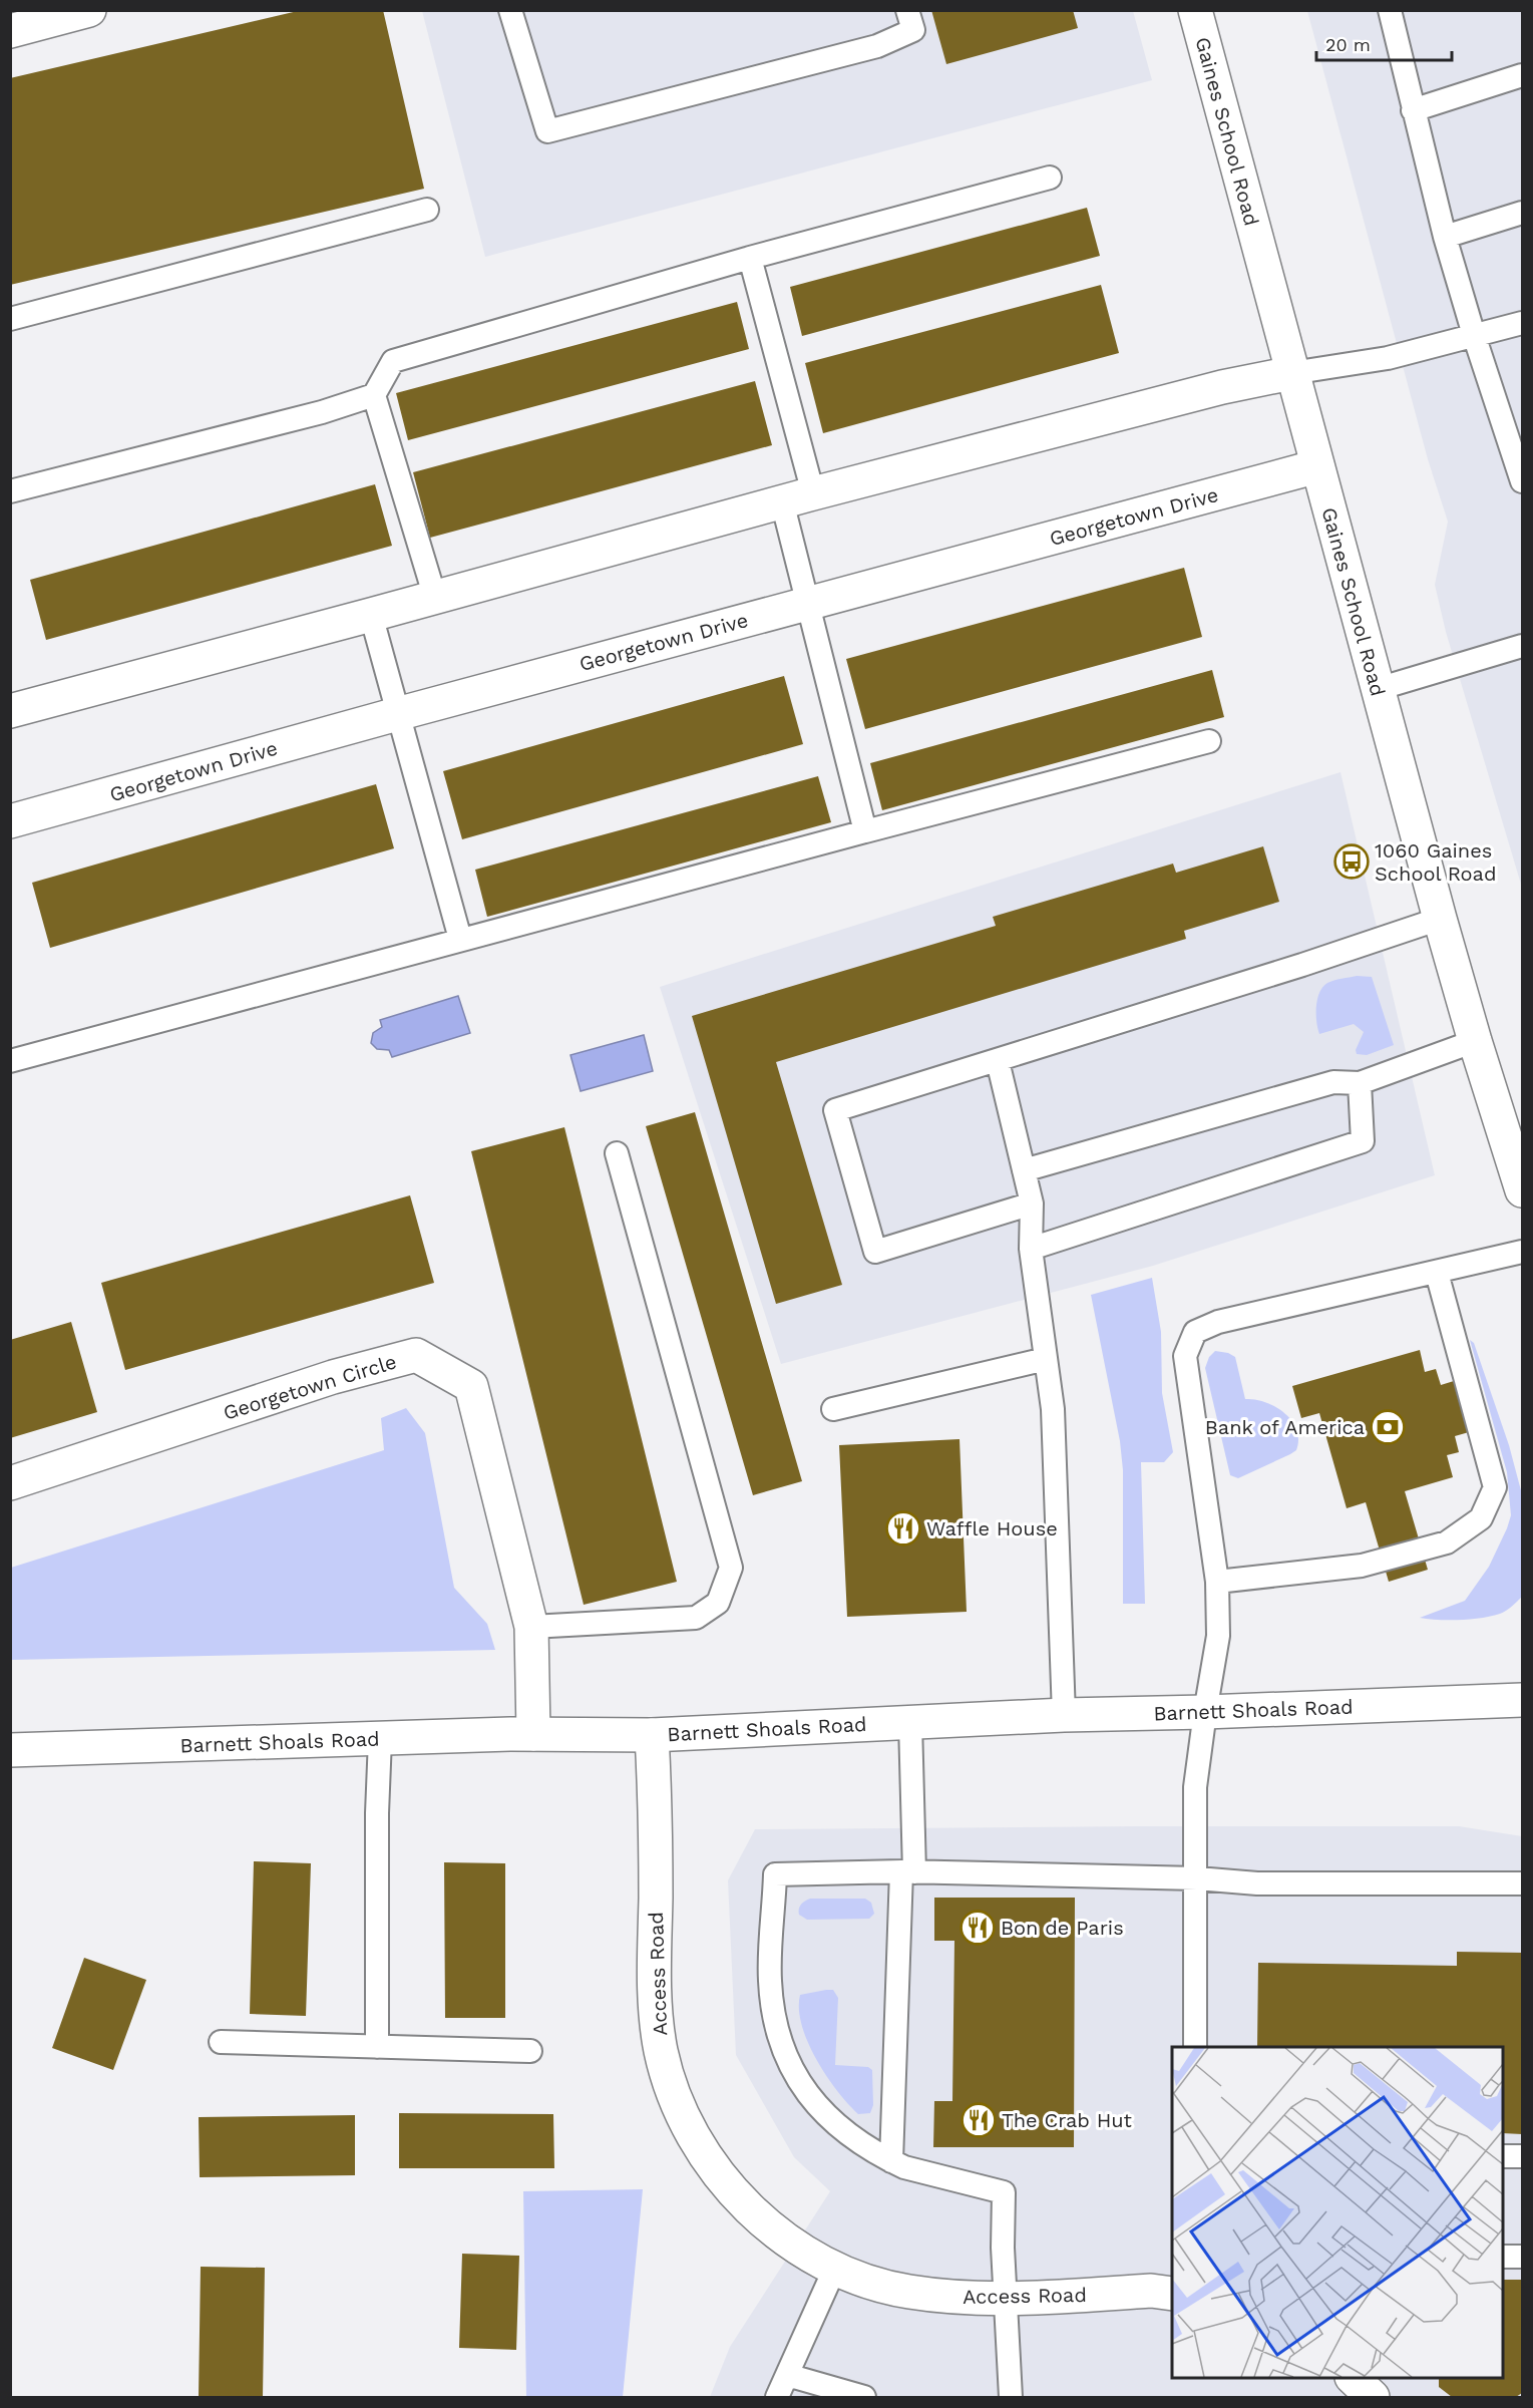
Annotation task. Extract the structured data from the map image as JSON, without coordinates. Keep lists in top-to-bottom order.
{
  "streets": {
    "street": [
      "Gaines School Road",
      "Georgetown Drive",
      "Georgetown Circle",
      "Barnett Shoals Road",
      "Access Road"
    ]
  },
  "crossings": [
    ["Gaines School Road", "Georgetown Drive"],
    ["Georgetown Circle", "Barnett Shoals Road"],
    ["Barnett Shoals Road", "Access Road"]
  ],
  "places": {
    "bus stop": ["1060 Gaines School Road"],
    "bank": ["Bank of America"],
    "restaurant": ["Waffle House", "Bon de Paris", "The Crab Hut"]
  },
  "scale_bar": "20 m"
}
